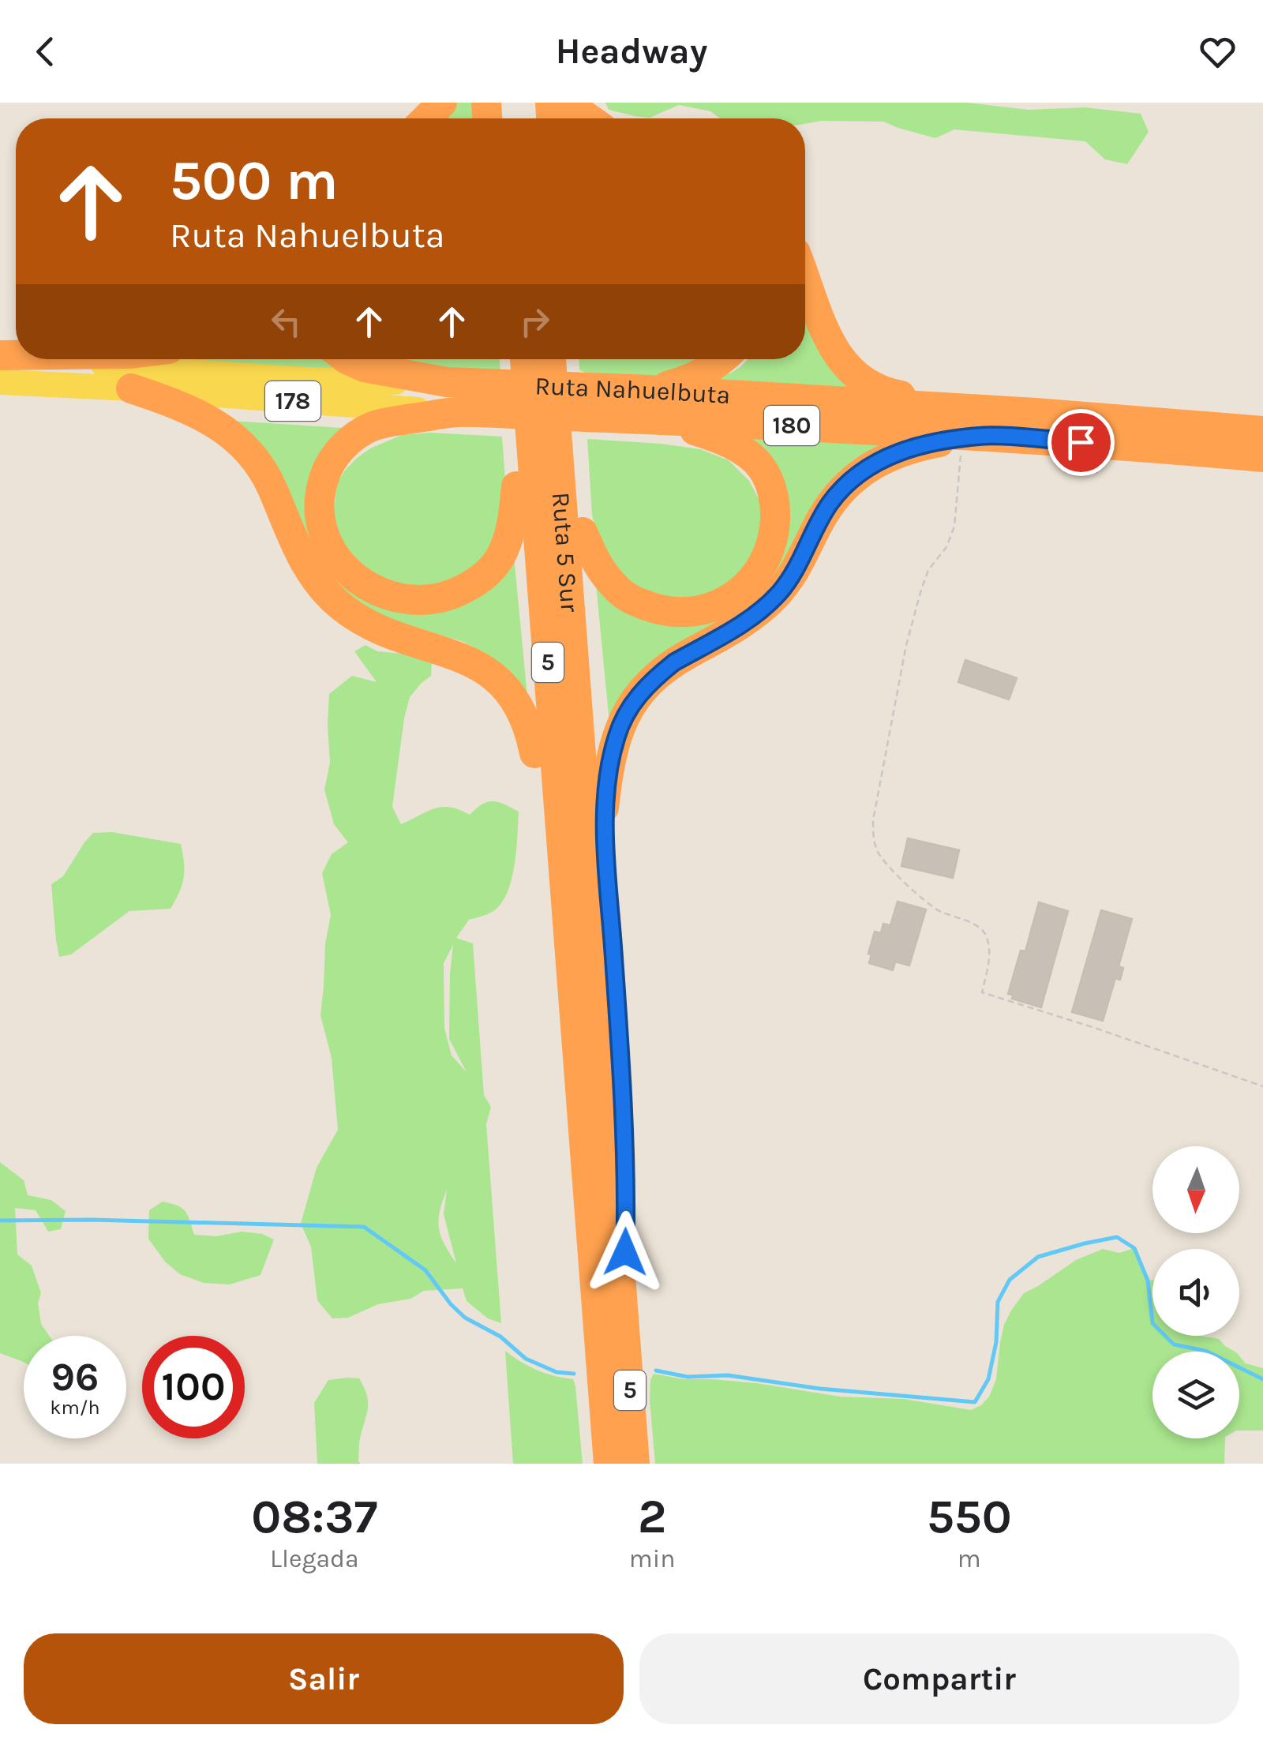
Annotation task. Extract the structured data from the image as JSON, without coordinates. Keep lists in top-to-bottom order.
{
  "streets": {
    "highway": [
      "Ruta Nahuelbuta",
      "178",
      "180",
      "Ruta 5 Sur",
      "5"
    ]
  },
  "crossings": [
    ["Ruta Nahuelbuta", "178"]
  ],
  "north": "bottom",
  "page": {
    "header": "Headway",
    "turn": ["500 m", "Ruta Nahuelbuta"],
    "speed": "96 km/h",
    "limit": "100",
    "eta": [
      "08:37",
      "Llegada",
      "2",
      "min",
      "550",
      "m"
    ],
    "buttons": ["Salir", "Compartir"]
  }
}
